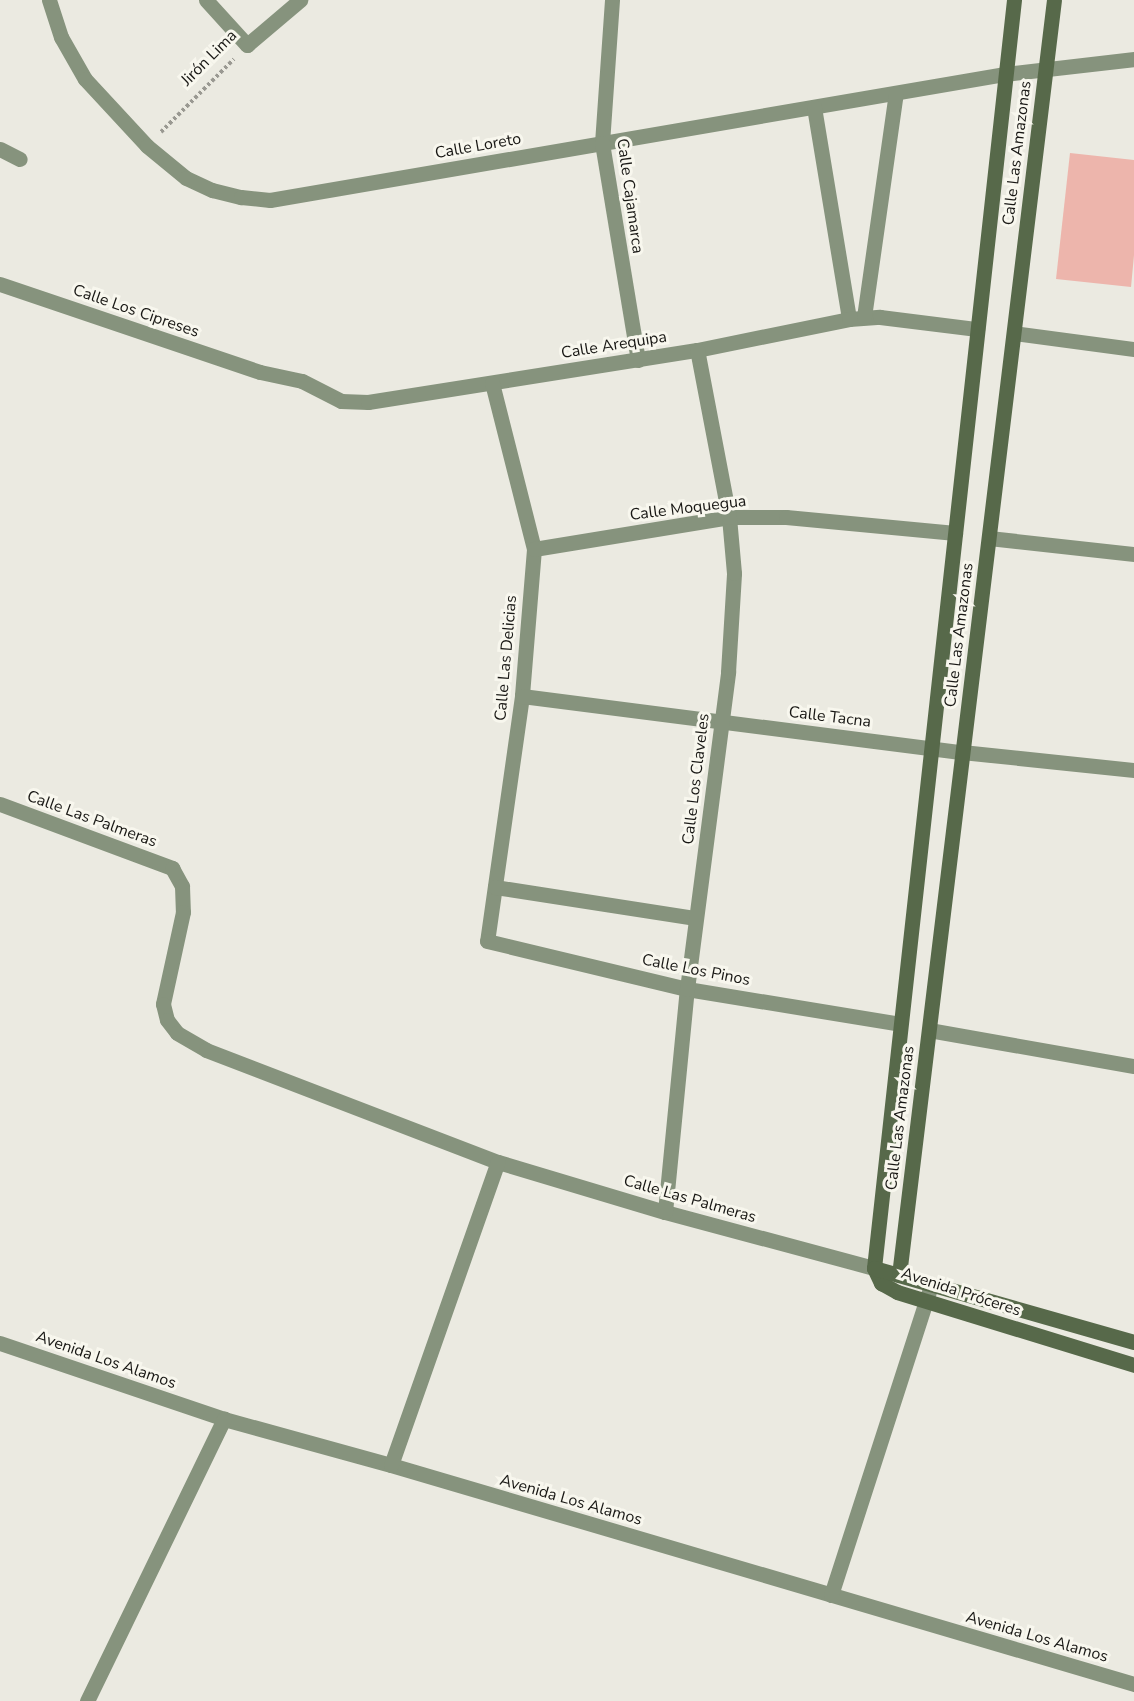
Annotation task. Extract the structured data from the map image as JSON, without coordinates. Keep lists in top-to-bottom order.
{
  "streets": {
    "street": [
      "Jirón Lima",
      "Calle Loreto",
      "Calle Las Amazonas",
      "Calle Cajamarca",
      "Calle Los Cipreses",
      "Calle Arequipa",
      "Calle Moquegua",
      "Calle Las Delicias",
      "Calle Tacna",
      "Calle Los Claveles",
      "Calle Las Palmeras",
      "Calle Los Pinos",
      "Avenida Próceres",
      "Avenida Los Alamos"
    ]
  },
  "crossings": [
    ["Jirón Lima", "Calle Loreto"],
    ["Calle Loreto", "Calle Las Amazonas"],
    ["Calle Loreto", "Calle Cajamarca"],
    ["Calle Las Amazonas", "Calle Arequipa"],
    ["Calle Las Amazonas", "Calle Moquegua"],
    ["Calle Las Amazonas", "Calle Tacna"],
    ["Calle Las Amazonas", "Calle Las Palmeras"],
    ["Calle Las Amazonas", "Calle Los Pinos"],
    ["Calle Las Amazonas", "Avenida Próceres"],
    ["Calle Cajamarca", "Calle Arequipa"],
    ["Calle Los Cipreses", "Calle Arequipa"],
    ["Calle Arequipa", "Calle Las Delicias"],
    ["Calle Arequipa", "Calle Los Claveles"],
    ["Calle Moquegua", "Calle Las Delicias"],
    ["Calle Moquegua", "Calle Los Claveles"],
    ["Calle Las Delicias", "Calle Tacna"],
    ["Calle Las Delicias", "Calle Los Pinos"],
    ["Calle Tacna", "Calle Los Claveles"],
    ["Calle Los Claveles", "Calle Las Palmeras"],
    ["Calle Los Claveles", "Calle Los Pinos"],
    ["Calle Las Palmeras", "Avenida Próceres"]
  ]
}
